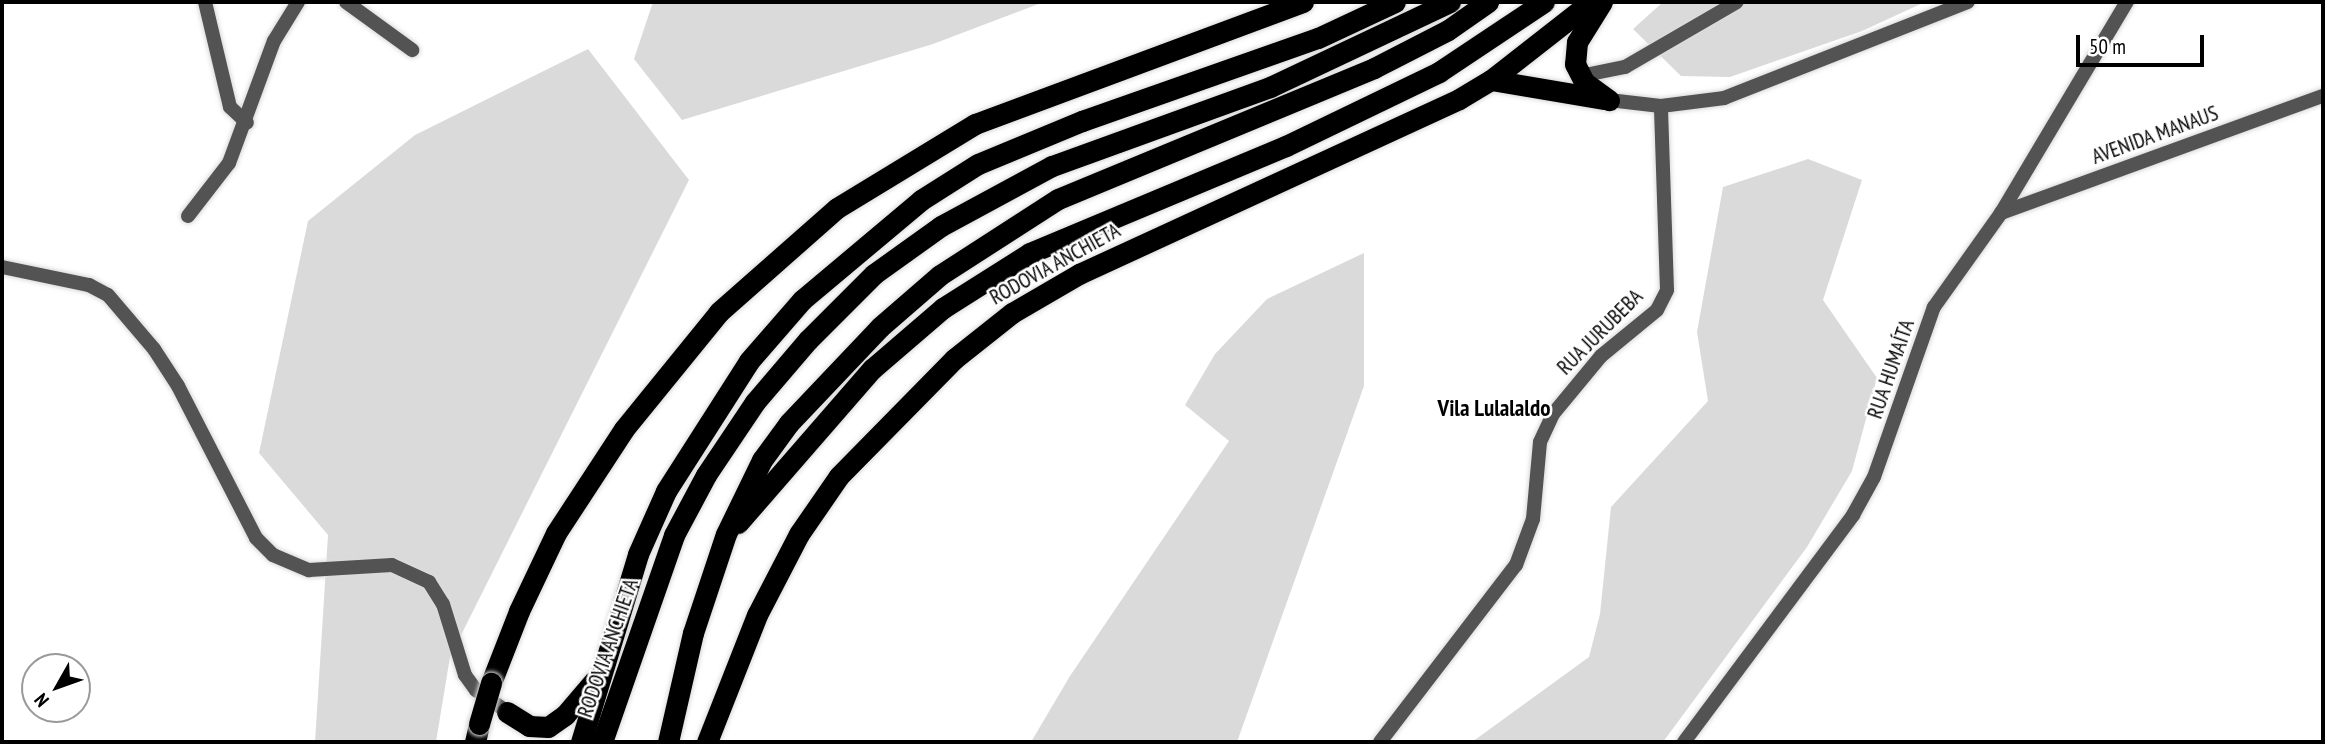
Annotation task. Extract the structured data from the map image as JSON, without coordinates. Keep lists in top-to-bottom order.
{
  "streets": {
    "highway": ["RODOVIA ANCHIETA"],
    "street": ["AVENIDA MANAUS", "RUA JURUBEBA", "RUA HUMAÍTA"]
  },
  "crossings": [
    ["AVENIDA MANAUS", "RUA HUMAÍTA"]
  ],
  "districts": ["Vila Lulalaldo"],
  "scale_bar": "50 m",
  "north": "bottom left"
}
